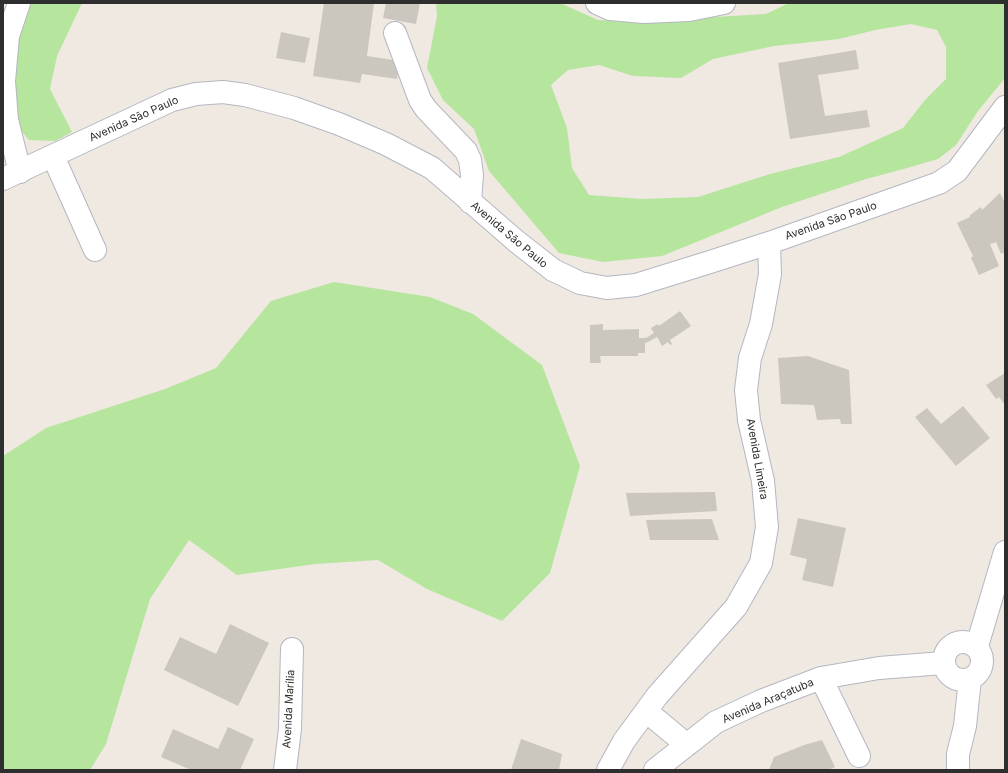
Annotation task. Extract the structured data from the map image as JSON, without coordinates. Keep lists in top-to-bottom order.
{
  "streets": {
    "street": [
      "Avenida São Paulo",
      "Avenida Limeira",
      "Avenida Araçatuba",
      "Avenida Marília"
    ]
  },
  "crossings": [
    ["Avenida São Paulo", "Avenida Limeira"]
  ]
}
